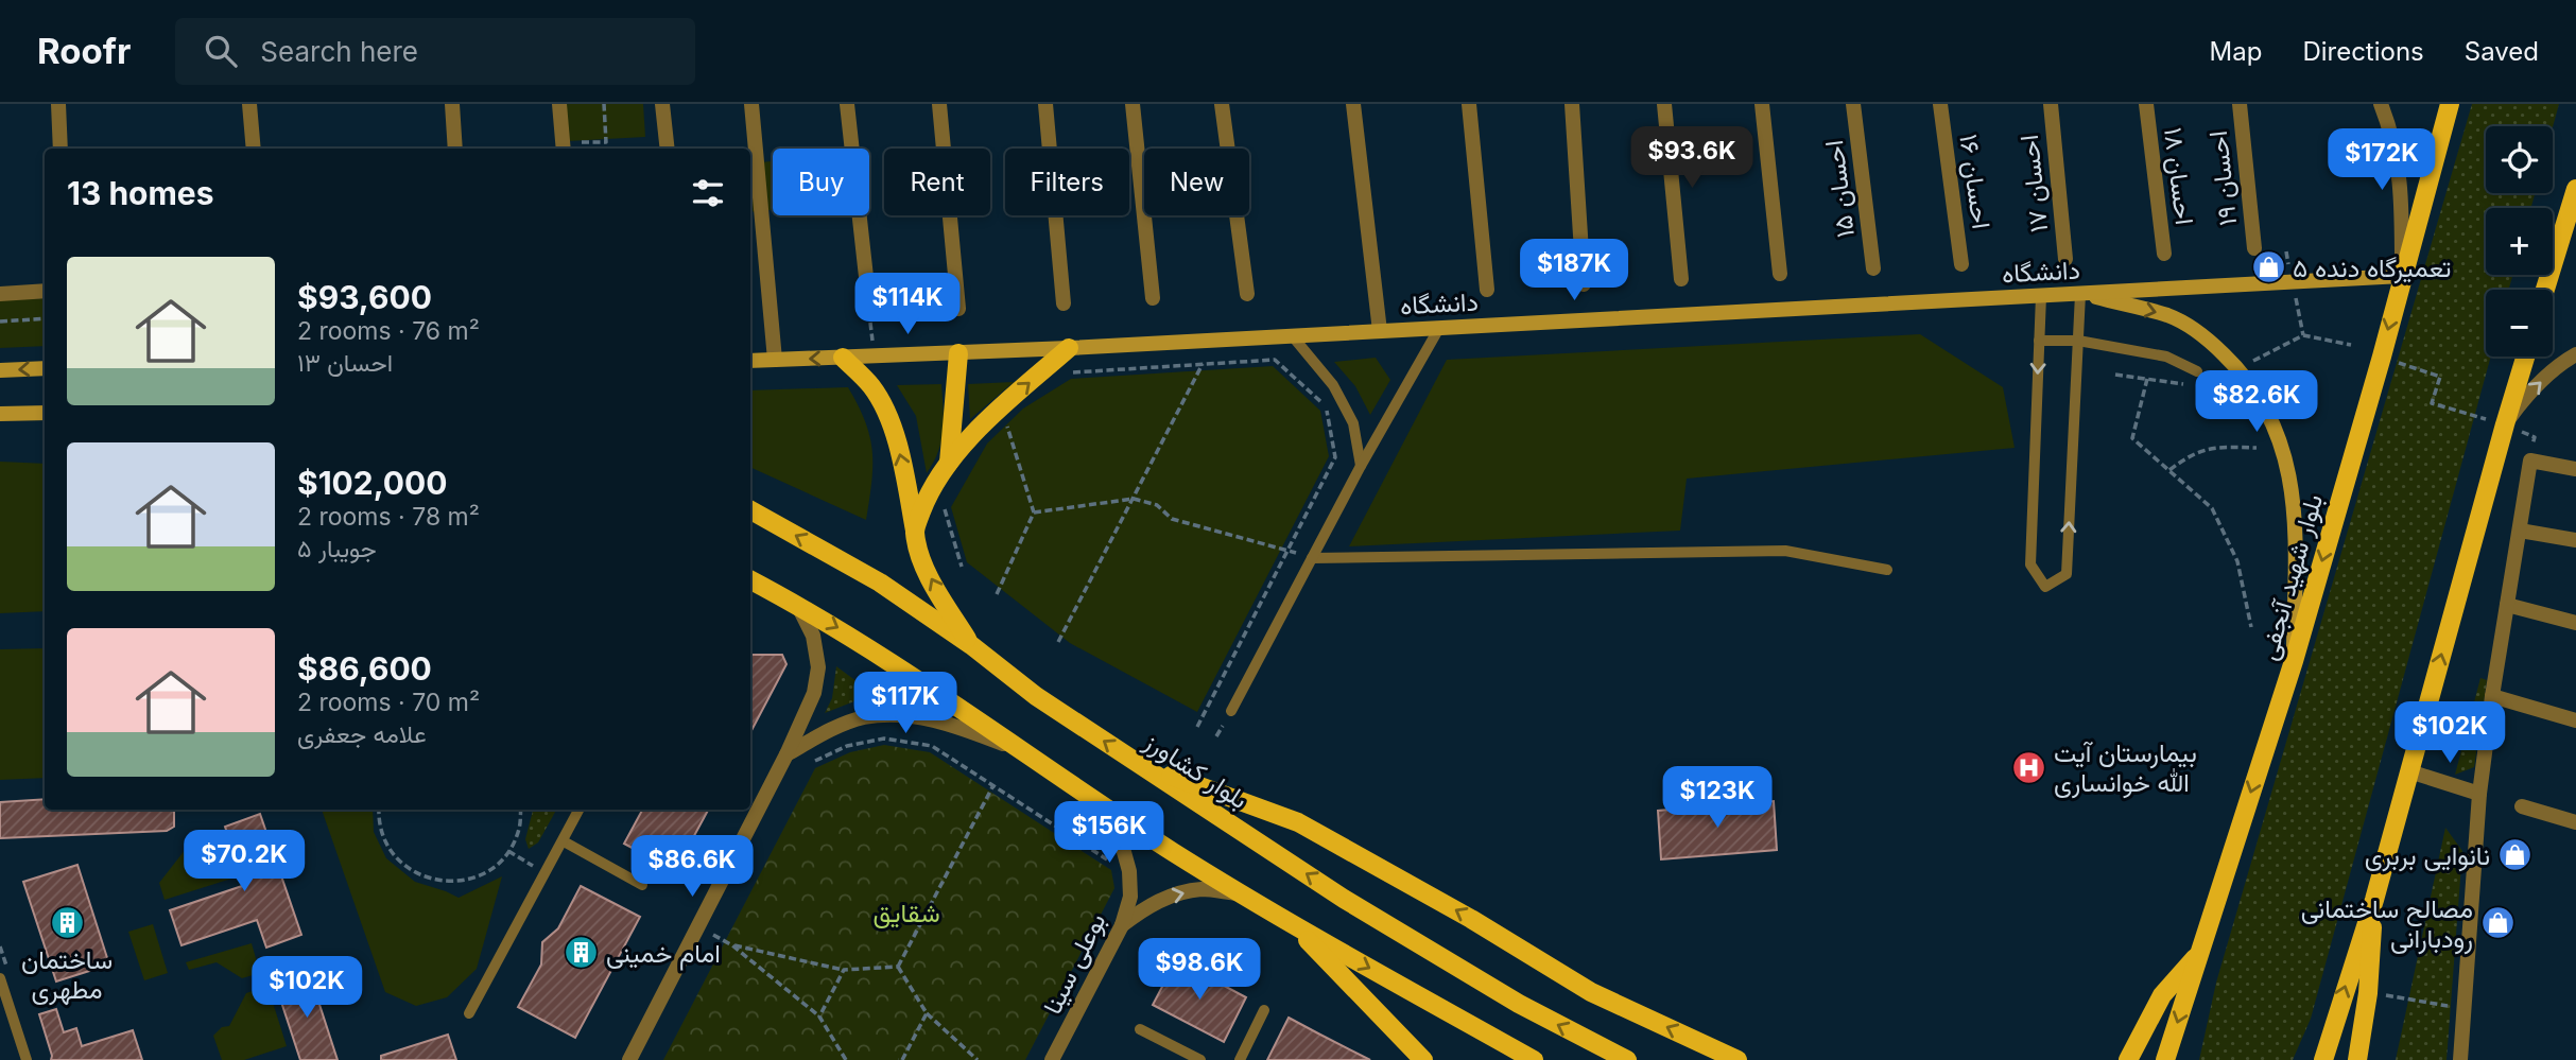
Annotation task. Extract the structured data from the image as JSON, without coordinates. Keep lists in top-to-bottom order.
{
  "streets": {
    "main road": ["دانشگاه", "بلوار شهید آنجفی", "بلوار کشاورز"],
    "street": [
      "احسان ۱۸",
      "احسان ۱۹",
      "احسان ۱۶",
      "احسان ۱۷",
      "احسان ۱۵",
      "بوعلی سینا"
    ]
  },
  "crossings": [
    ["دانشگاه", "بلوار شهید آنجفی"]
  ],
  "parks": ["شقایق"],
  "places": {
    "shop": ["تعمیرگاه دنده ۵", "نانوایی بربری", "مصالح ساختمانی رودبارانی"],
    "hospital": ["بیمارستان آیت الله خوانساری"],
    "building": ["ساختمان مطهری", "امام خمینی"]
  },
  "page": {
    "header": "Roofr",
    "search": "Search here",
    "nav": ["Map", "Directions", "Saved"],
    "map_buttons": ["+", "−"],
    "price": [
      "$93.6K",
      "$172K",
      "$187K",
      "$114K",
      "$82.6K",
      "$117K",
      "$102K",
      "$123K",
      "$156K",
      "$70.2K",
      "$86.6K",
      "$98.6K",
      "$102K"
    ],
    "chip": [
      "Buy",
      "Rent",
      "Filters",
      "New"
    ],
    "heading": "13 homes",
    "list": [
      {
        "name": "$93,600",
        "note": "2 rooms · 76 m² · احسان ۱۳"
      },
      {
        "name": "$102,000",
        "note": "2 rooms · 78 m² · جویبار ۵"
      },
      {
        "name": "$86,600",
        "note": "2 rooms · 70 m² · علامه جعفری"
      }
    ]
  }
}
